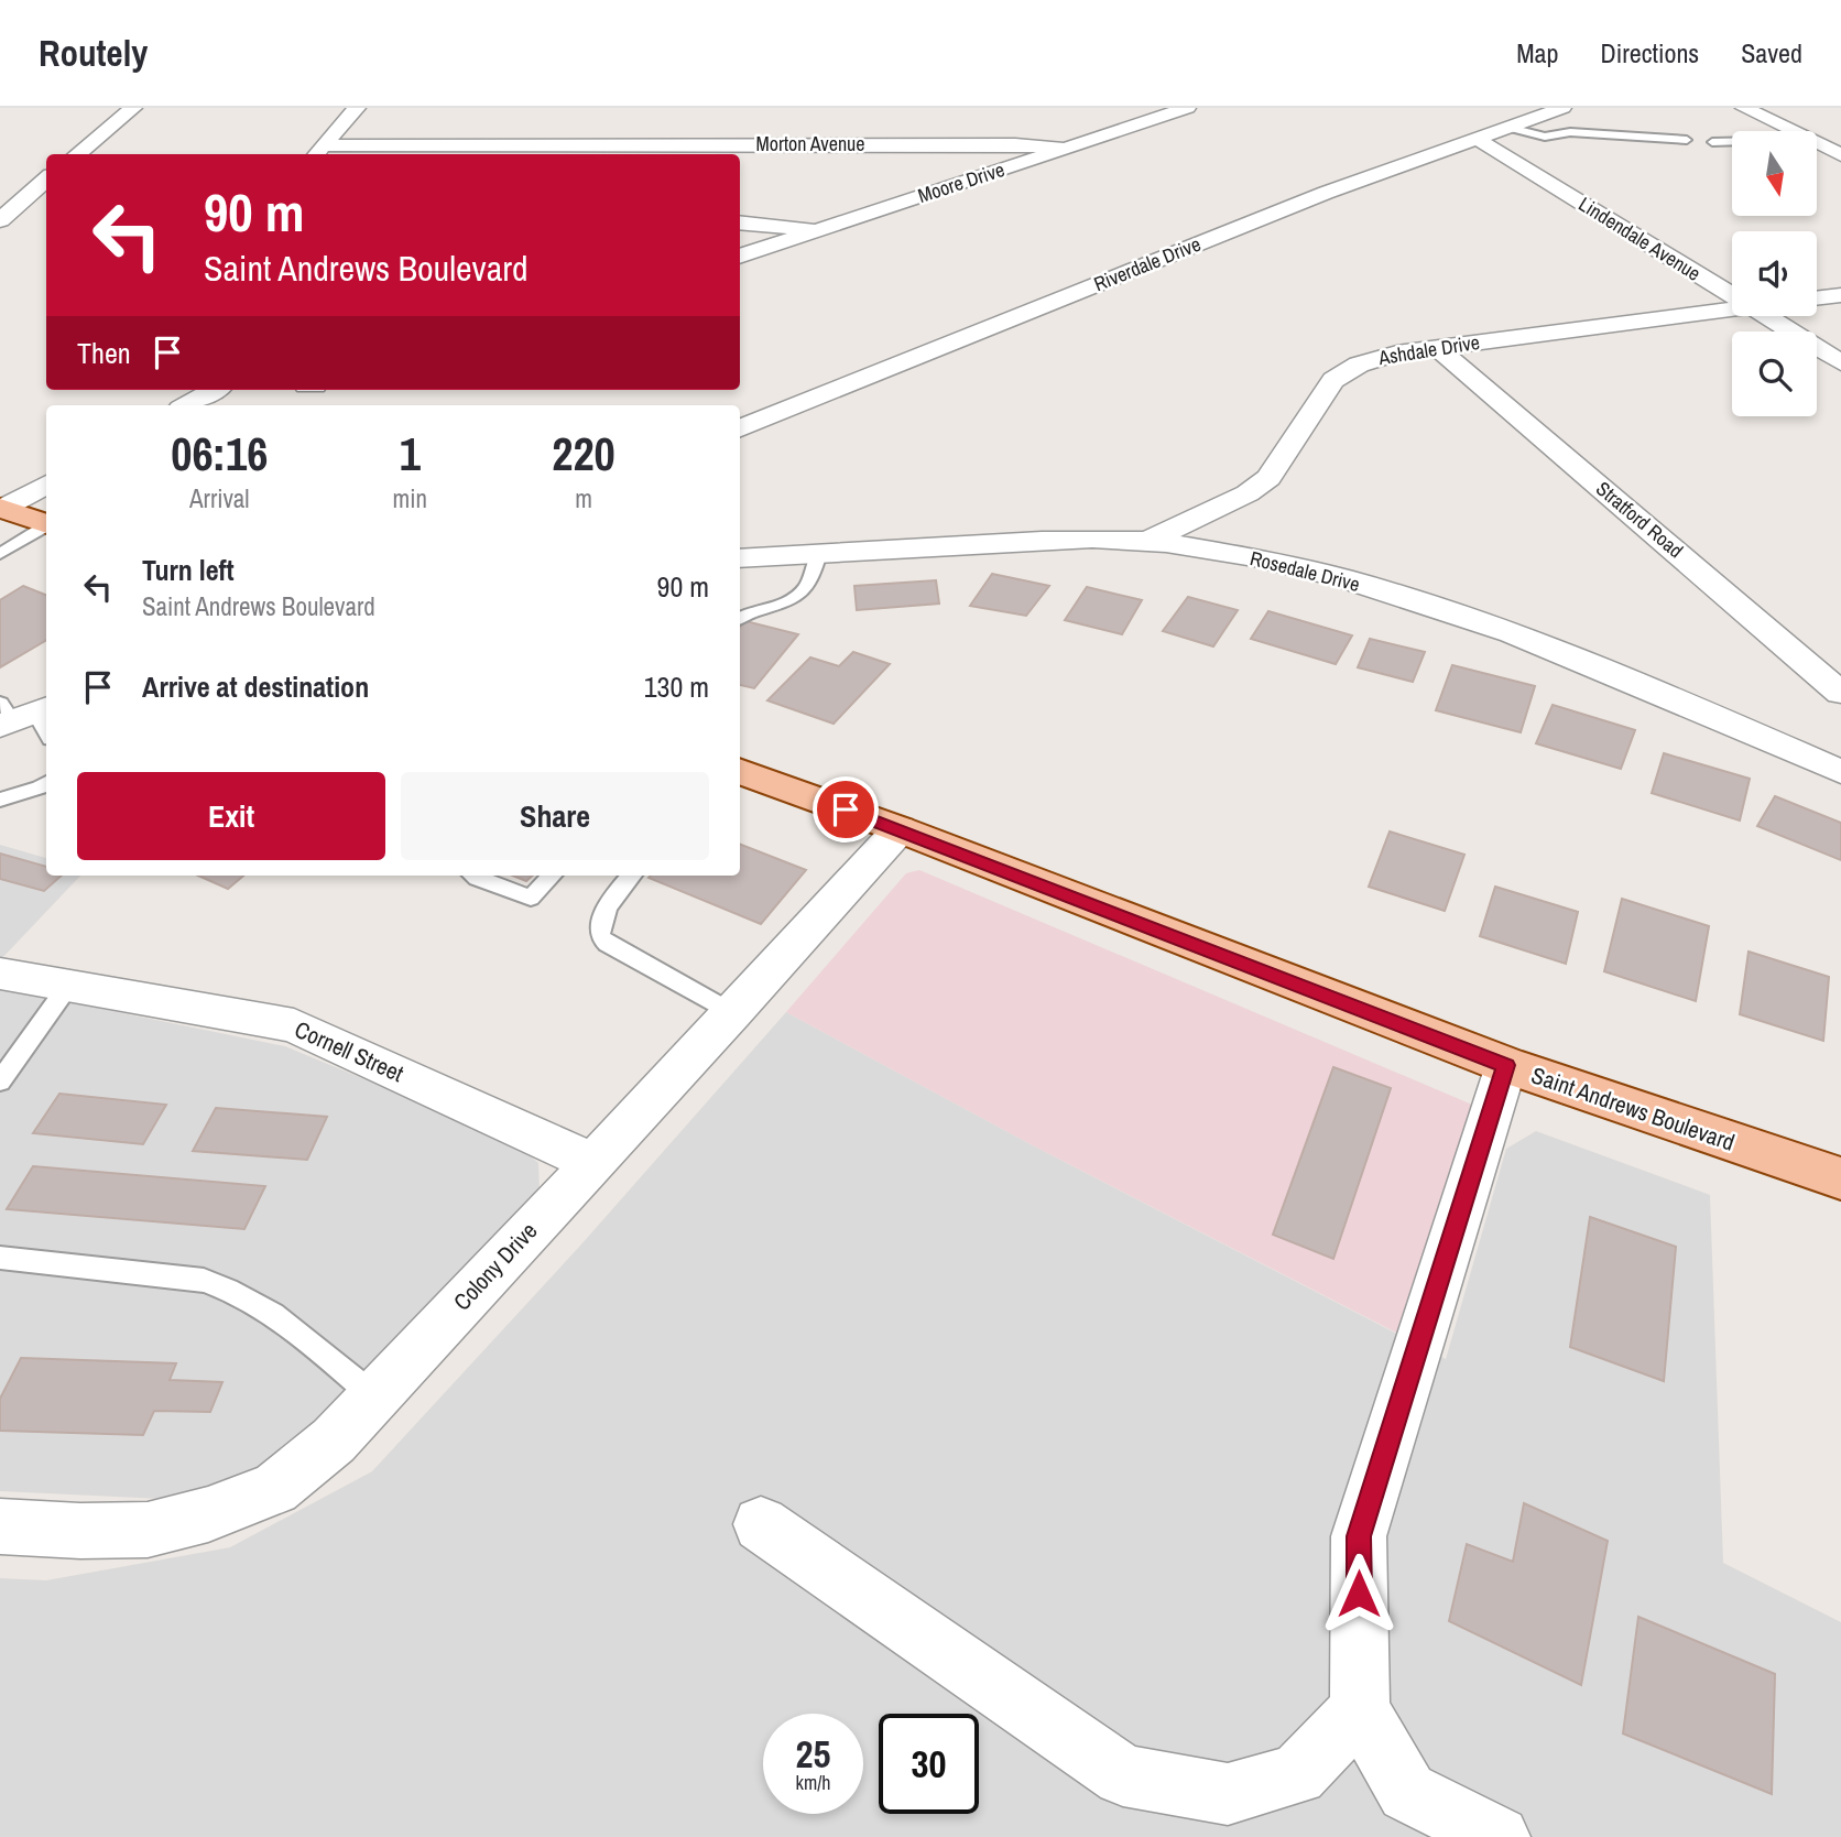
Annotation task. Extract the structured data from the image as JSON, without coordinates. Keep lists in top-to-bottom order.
{
  "streets": {
    "main road": ["Saint Andrews Boulevard"],
    "street": [
      "Morton Avenue",
      "Moore Drive",
      "Lindendale Avenue",
      "Riverdale Drive",
      "Ashdale Drive",
      "Stratford Road",
      "Rosedale Drive",
      "Cornell Street",
      "Colony Drive"
    ]
  },
  "crossings": [
    ["Morton Avenue", "Moore Drive"],
    ["Lindendale Avenue", "Riverdale Drive"],
    ["Ashdale Drive", "Stratford Road"],
    ["Ashdale Drive", "Rosedale Drive"],
    ["Cornell Street", "Colony Drive"],
    ["Saint Andrews Boulevard", "Colony Drive"]
  ],
  "north": "bottom",
  "page": {
    "header": "Routely",
    "nav": ["Map", "Directions", "Saved"],
    "turn": ["90 m", "Saint Andrews Boulevard"],
    "then": "Then",
    "eta": [
      "06:16",
      "Arrival",
      "1",
      "min",
      "220",
      "m"
    ],
    "list": [
      {
        "name": "Turn left",
        "note": "Saint Andrews Boulevard",
        "value": "90 m"
      },
      {
        "name": "Arrive at destination",
        "value": "130 m"
      }
    ],
    "buttons": ["Exit", "Share"],
    "speed": "25 km/h",
    "limit": "30"
  }
}
